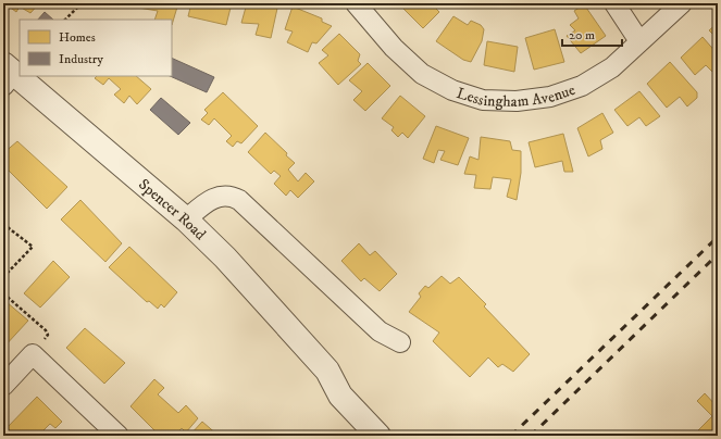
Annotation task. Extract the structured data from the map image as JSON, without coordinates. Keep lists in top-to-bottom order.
{
  "streets": {
    "street": ["Lessingham Avenue", "Spencer Road"]
  },
  "legend": ["Homes", "Industry"],
  "scale_bar": "20 m"
}
